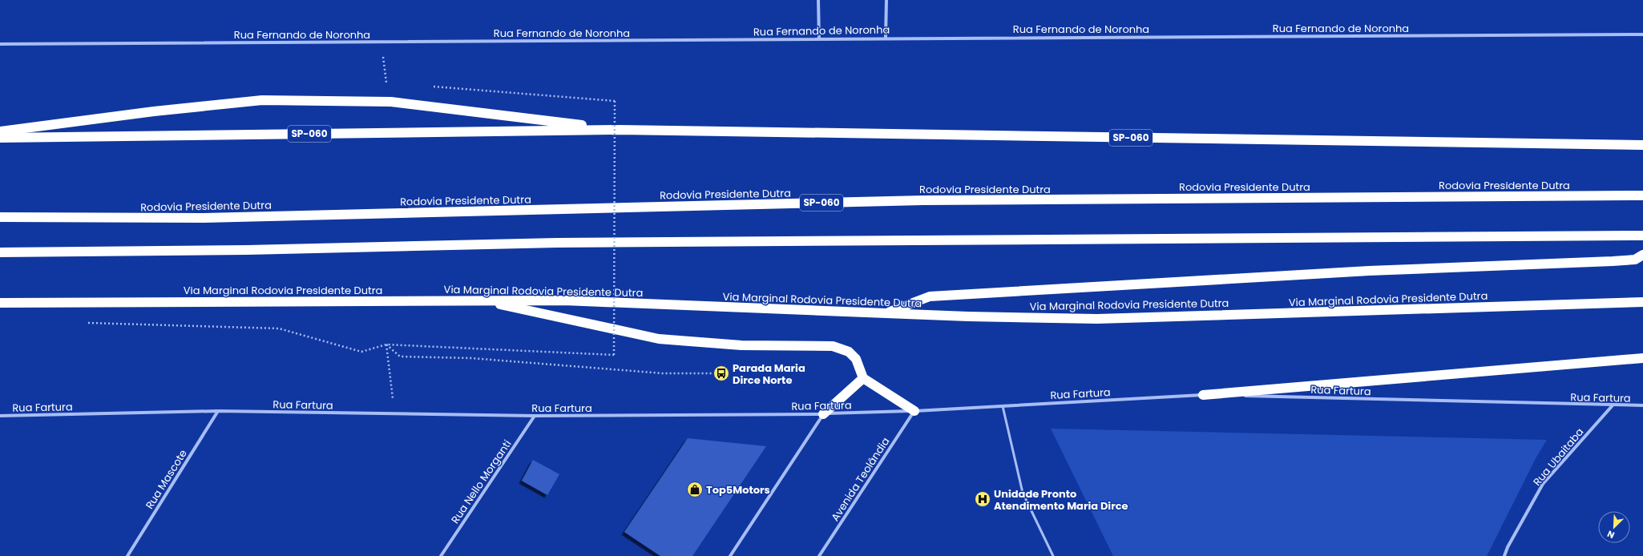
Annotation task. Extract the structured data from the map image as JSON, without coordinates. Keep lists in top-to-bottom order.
{
  "streets": {
    "highway": ["SP-060", "Rodovia Presidente Dutra", "Via Marginal Rodovia Presidente Dutra"],
    "street": [
      "Rua Fernando de Noronha",
      "Rua Fartura",
      "Rua Ubaitaba",
      "Rua Mascote",
      "Avenida Teolândia",
      "Rua Nello Morganti"
    ]
  },
  "crossings": [
    ["Rua Fartura", "Rua Ubaitaba"],
    ["Rua Fartura", "Rua Mascote"],
    ["Rua Fartura", "Avenida Teolândia"],
    ["Rua Fartura", "Rua Nello Morganti"]
  ],
  "places": {
    "bus stop": ["Parada Maria Dirce Norte"],
    "shop": ["Top5Motors"],
    "hospital": ["Unidade Pronto Atendimento Maria Dirce"]
  },
  "north": "bottom left"
}
